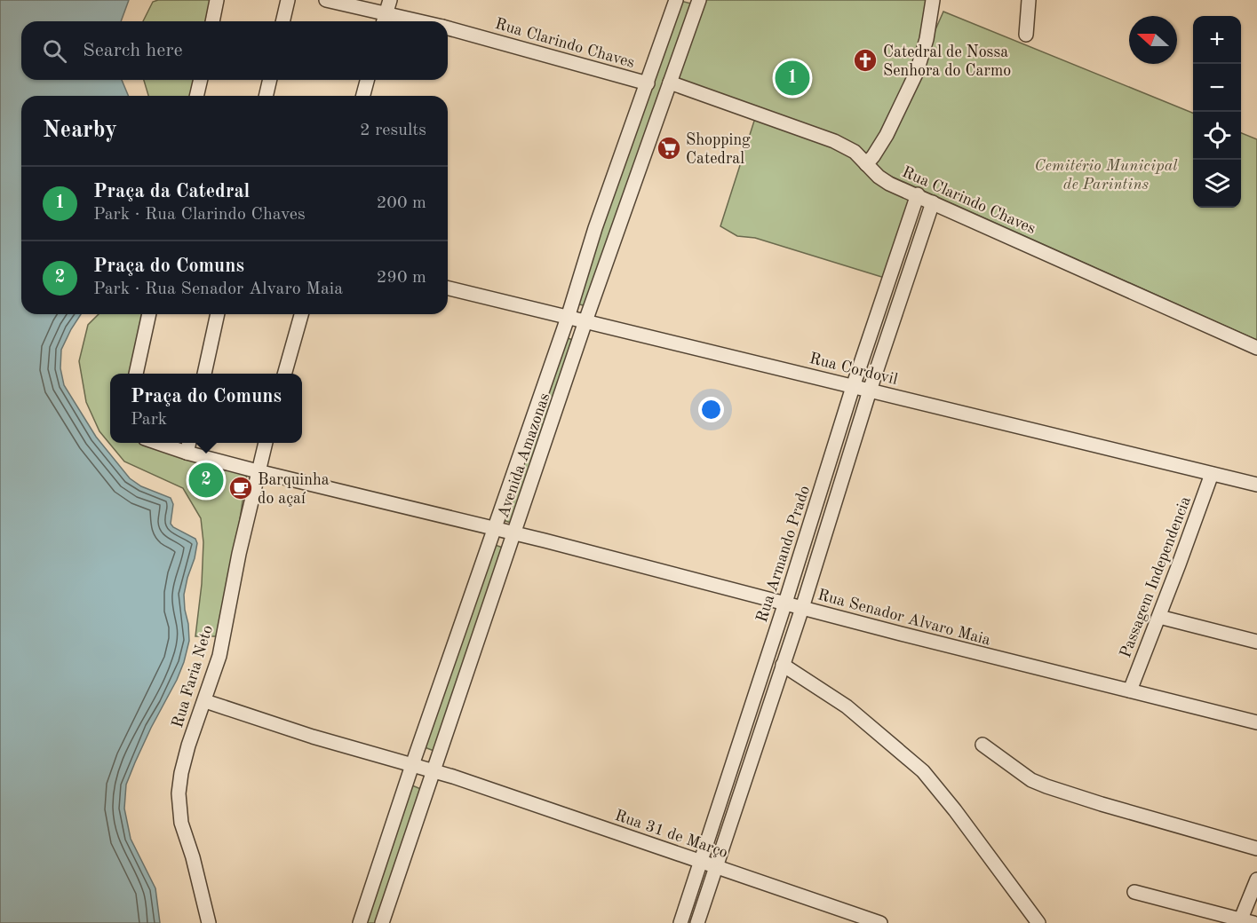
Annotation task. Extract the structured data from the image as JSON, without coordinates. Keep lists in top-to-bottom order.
{
  "streets": {
    "street": [
      "Rua Clarindo Chaves",
      "Rua Cordovil",
      "Avenida Amazonas",
      "Rua Armando Prado",
      "Passagem Independencia",
      "Rua Senador Alvaro Maia",
      "Rua Faria Neto",
      "Rua 31 de Março"
    ]
  },
  "crossings": [
    ["Rua Clarindo Chaves", "Avenida Amazonas"],
    ["Rua Clarindo Chaves", "Rua Armando Prado"],
    ["Rua Cordovil", "Avenida Amazonas"],
    ["Rua Cordovil", "Rua Armando Prado"],
    ["Rua Cordovil", "Passagem Independencia"],
    ["Avenida Amazonas", "Rua Senador Alvaro Maia"],
    ["Avenida Amazonas", "Rua 31 de Março"],
    ["Rua Armando Prado", "Rua Senador Alvaro Maia"],
    ["Rua Armando Prado", "Rua 31 de Março"],
    ["Passagem Independencia", "Rua Senador Alvaro Maia"]
  ],
  "parks": ["Cemitério Municipal de Parintins"],
  "places": {
    "church": ["Catedral de Nossa Senhora do Carmo"],
    "supermarket": ["Shopping Catedral"],
    "cafe": ["Barquinha do açaí"]
  },
  "north": "left",
  "page": {
    "map_buttons": ["+", "−"],
    "search": "Search here",
    "pins": ["1", "2"],
    "heading": ["Nearby", "2 results"],
    "list": [
      {
        "mark": "1",
        "name": "Praça da Catedral",
        "note": "Park · Rua Clarindo Chaves",
        "value": "200 m"
      },
      {
        "mark": "2",
        "name": "Praça do Comuns",
        "note": "Park · Rua Senador Alvaro Maia",
        "value": "290 m"
      }
    ],
    "popup": ["Praça do Comuns", "Park"]
  }
}
